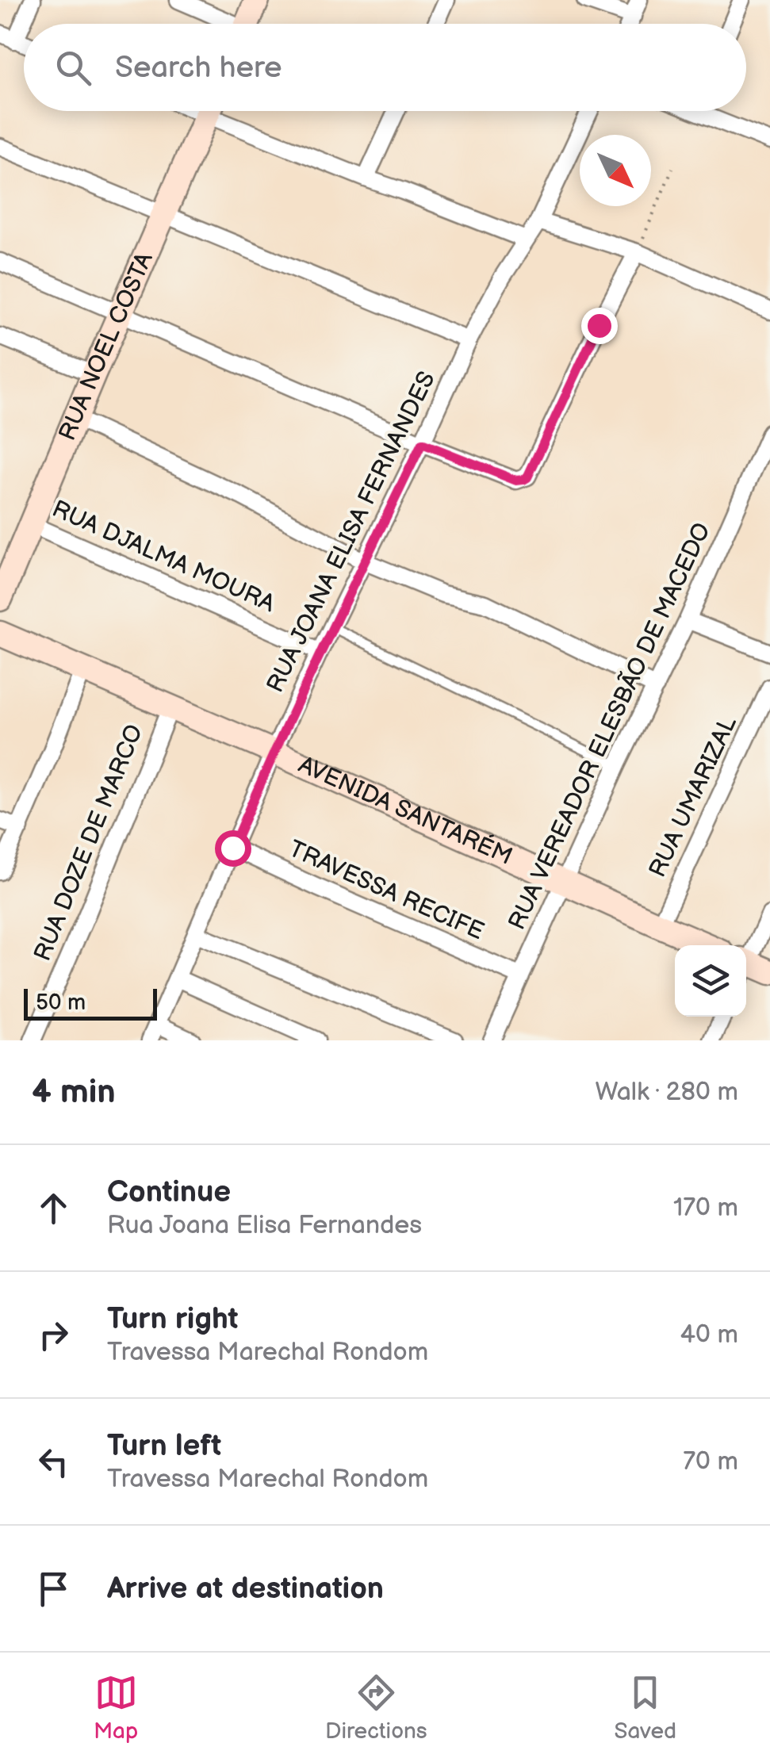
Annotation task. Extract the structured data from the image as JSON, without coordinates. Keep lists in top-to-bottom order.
{
  "streets": {
    "street": [
      "RUA NOEL COSTA",
      "RUA JOANA ELISA FERNANDES",
      "RUA DJALMA MOURA",
      "RUA VEREADOR ELESBÃO DE MACEDO",
      "RUA UMARIZAL",
      "AVENIDA SANTARÉM",
      "RUA DOZE DE MARCO",
      "TRAVESSA RECIFE"
    ]
  },
  "crossings": [
    ["RUA NOEL COSTA", "RUA DJALMA MOURA"],
    ["RUA JOANA ELISA FERNANDES", "RUA DJALMA MOURA"],
    ["RUA JOANA ELISA FERNANDES", "AVENIDA SANTARÉM"],
    ["RUA JOANA ELISA FERNANDES", "TRAVESSA RECIFE"],
    ["RUA VEREADOR ELESBÃO DE MACEDO", "AVENIDA SANTARÉM"],
    ["RUA VEREADOR ELESBÃO DE MACEDO", "TRAVESSA RECIFE"],
    ["RUA UMARIZAL", "AVENIDA SANTARÉM"],
    ["AVENIDA SANTARÉM", "RUA DOZE DE MARCO"]
  ],
  "scale_bar": "50 m",
  "north": "bottom right",
  "page": {
    "search": "Search here",
    "scale": "50 m",
    "heading": ["4 min", "Walk · 280 m"],
    "list": [
      ["Continue", "Rua Joana Elisa Fernandes", "170 m"],
      ["Turn right", "Travessa Marechal Rondom", "40 m"],
      ["Turn left", "Travessa Marechal Rondom", "70 m"],
      "Arrive at destination"
    ],
    "nav": ["Map", "Directions", "Saved"]
  }
}
